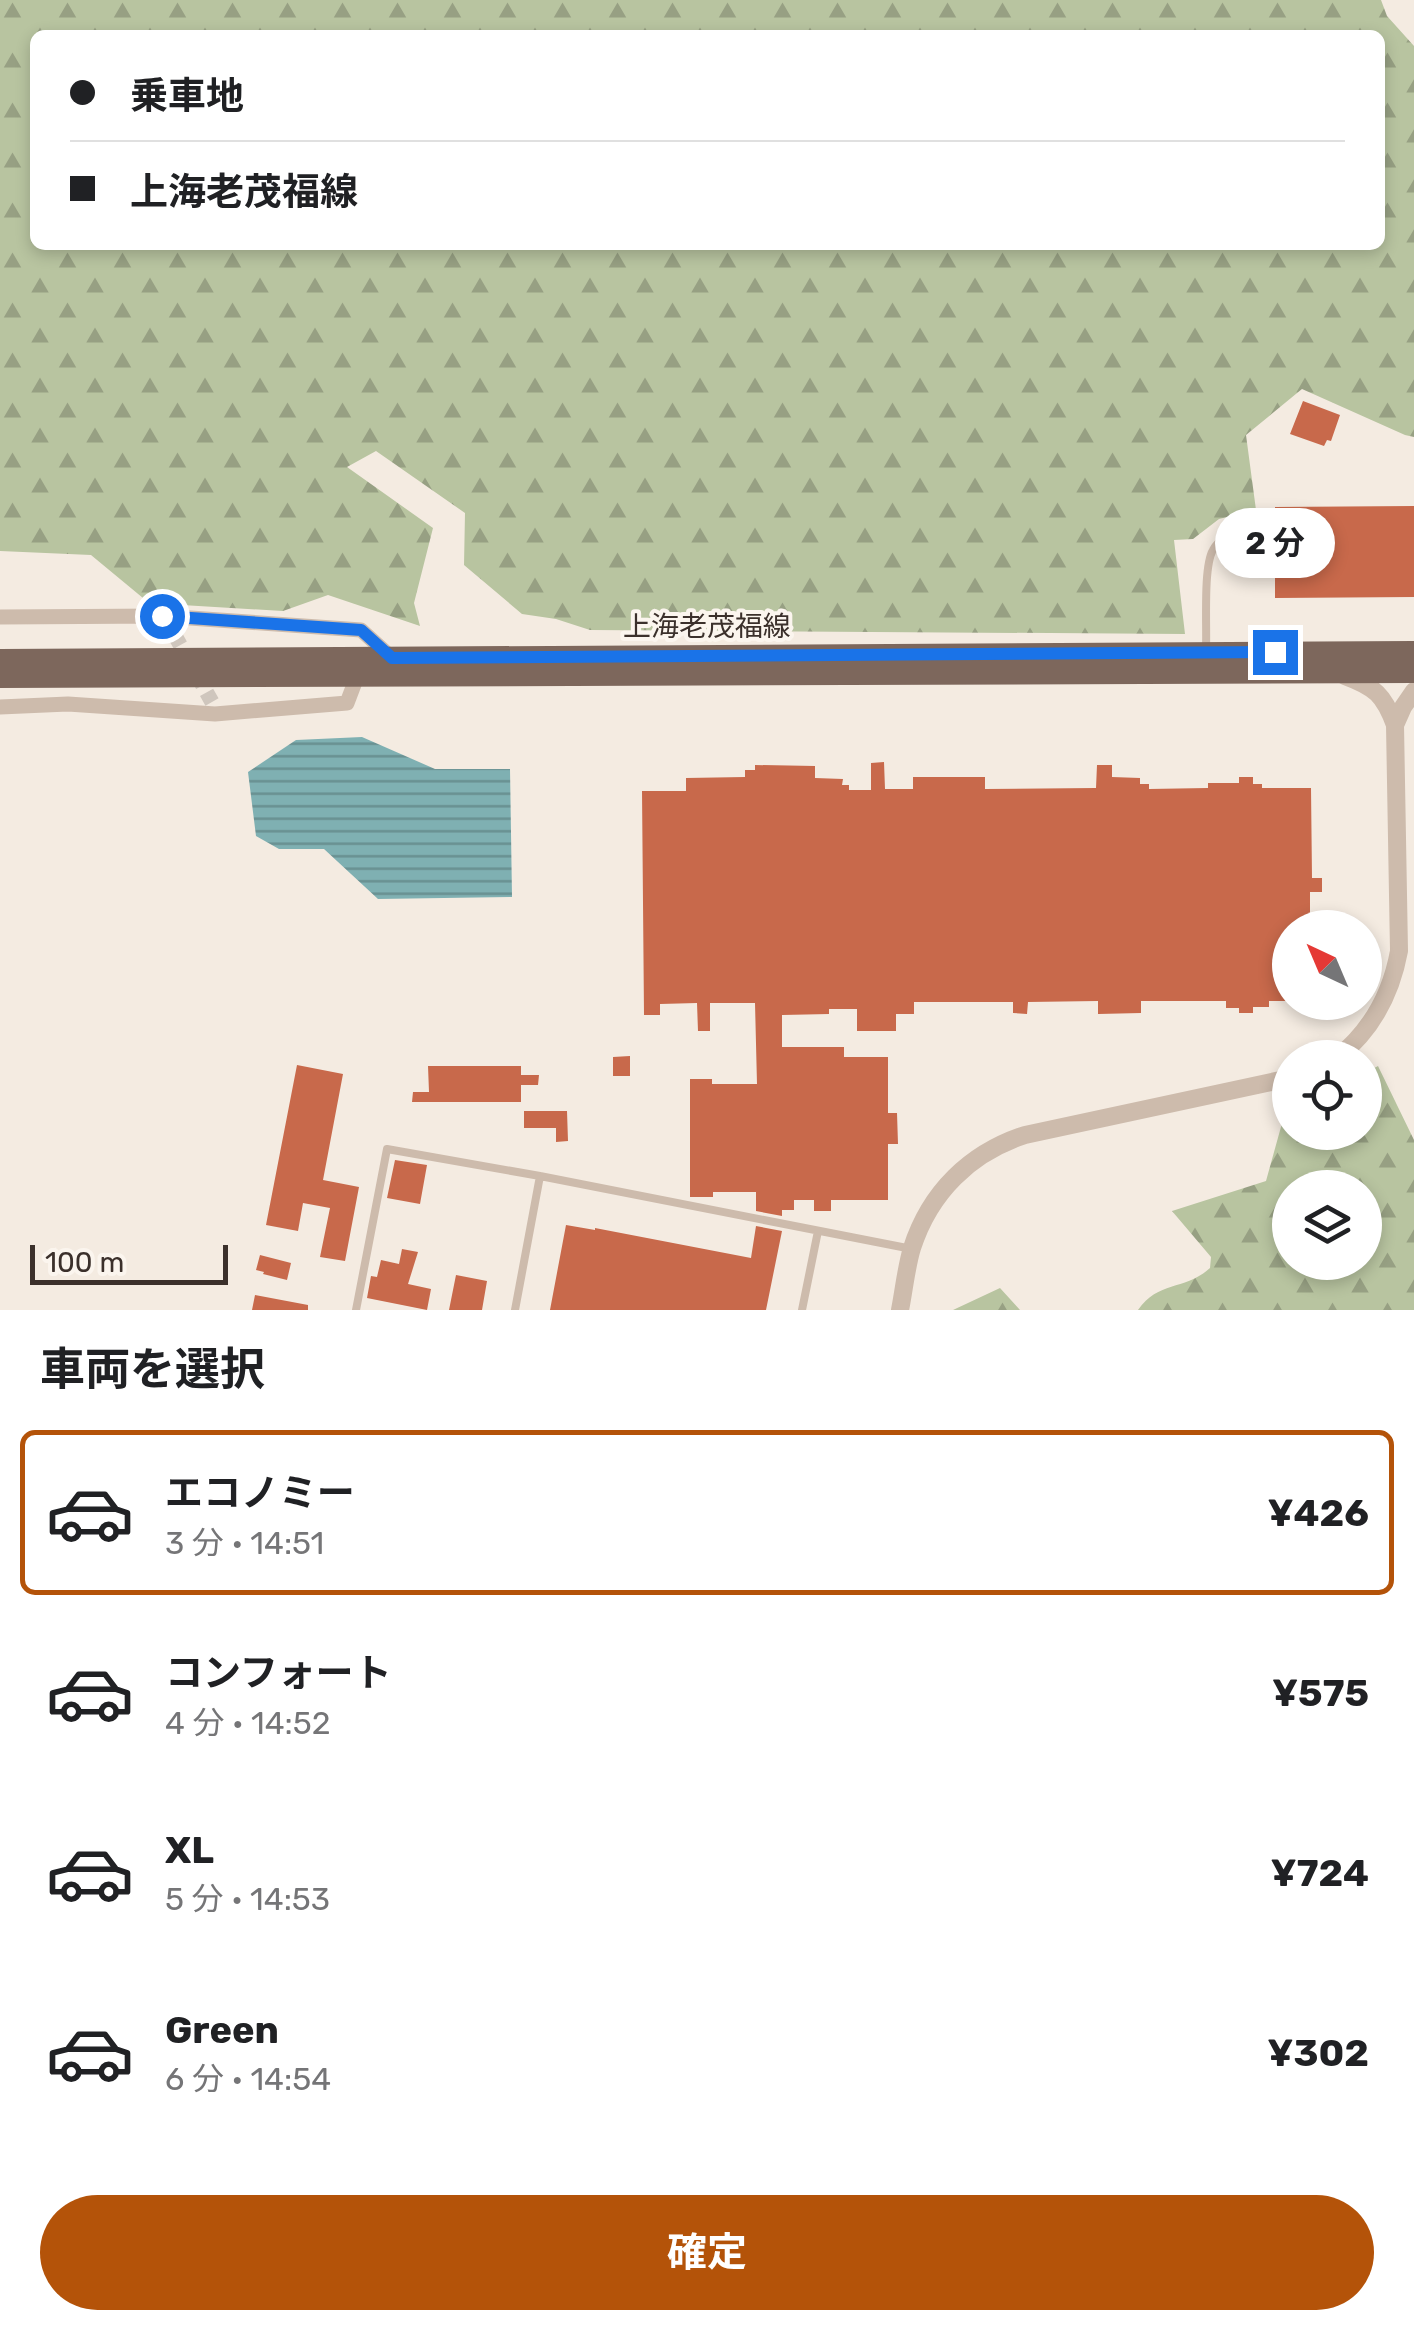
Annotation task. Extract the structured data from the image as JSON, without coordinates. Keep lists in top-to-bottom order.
{
  "streets": {
    "main road": ["上海老茂福線"]
  },
  "scale_bar": "100 m",
  "north": "top left",
  "page": {
    "banner": ["乗車地", "上海老茂福線"],
    "bubble": "2 分",
    "scale": "100 m",
    "heading": "車両を選択",
    "list": [
      {
        "name": "エコノミー",
        "note": "3 分 · 14:51",
        "value": "¥426"
      },
      {
        "name": "コンフォート",
        "note": "4 分 · 14:52",
        "value": "¥575"
      },
      {
        "name": "XL",
        "note": "5 分 · 14:53",
        "value": "¥724"
      },
      {
        "name": "Green",
        "note": "6 分 · 14:54",
        "value": "¥302"
      }
    ],
    "buttons": "確定"
  }
}
